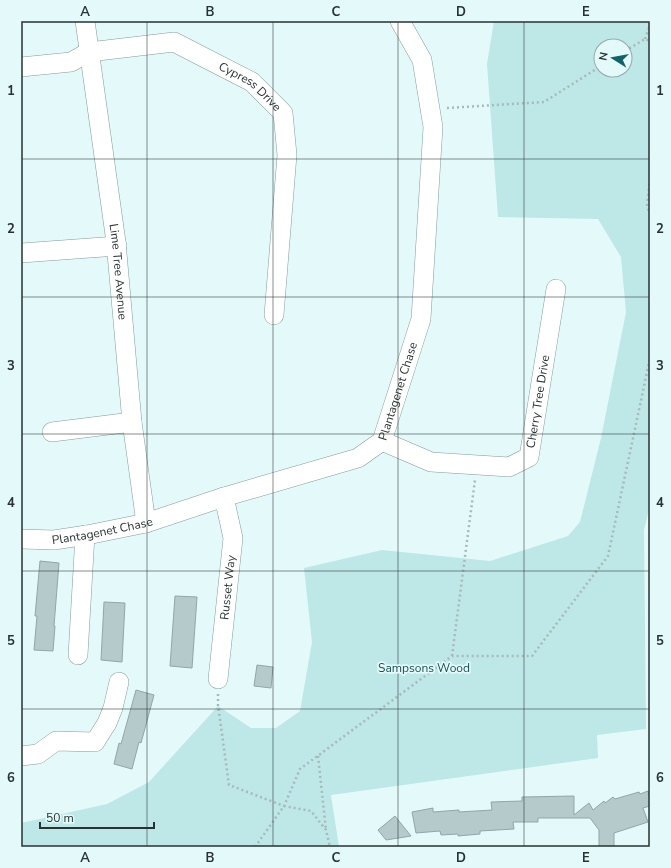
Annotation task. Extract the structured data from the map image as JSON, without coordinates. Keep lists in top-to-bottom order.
{
  "streets": {
    "street": [
      "Cypress Drive",
      "Lime Tree Avenue",
      "Plantagenet Chase",
      "Cherry Tree Drive",
      "Russet Way"
    ]
  },
  "crossings": [
    ["Cypress Drive", "Lime Tree Avenue"],
    ["Lime Tree Avenue", "Plantagenet Chase"],
    ["Plantagenet Chase", "Cherry Tree Drive"],
    ["Plantagenet Chase", "Russet Way"]
  ],
  "parks": ["Sampsons Wood"],
  "scale_bar": "50 m",
  "north": "left",
  "grid": {
    "columns": [
      "A",
      "B",
      "C",
      "D",
      "E"
    ],
    "rows": [
      "1",
      "2",
      "3",
      "4",
      "5",
      "6"
    ]
  }
}
